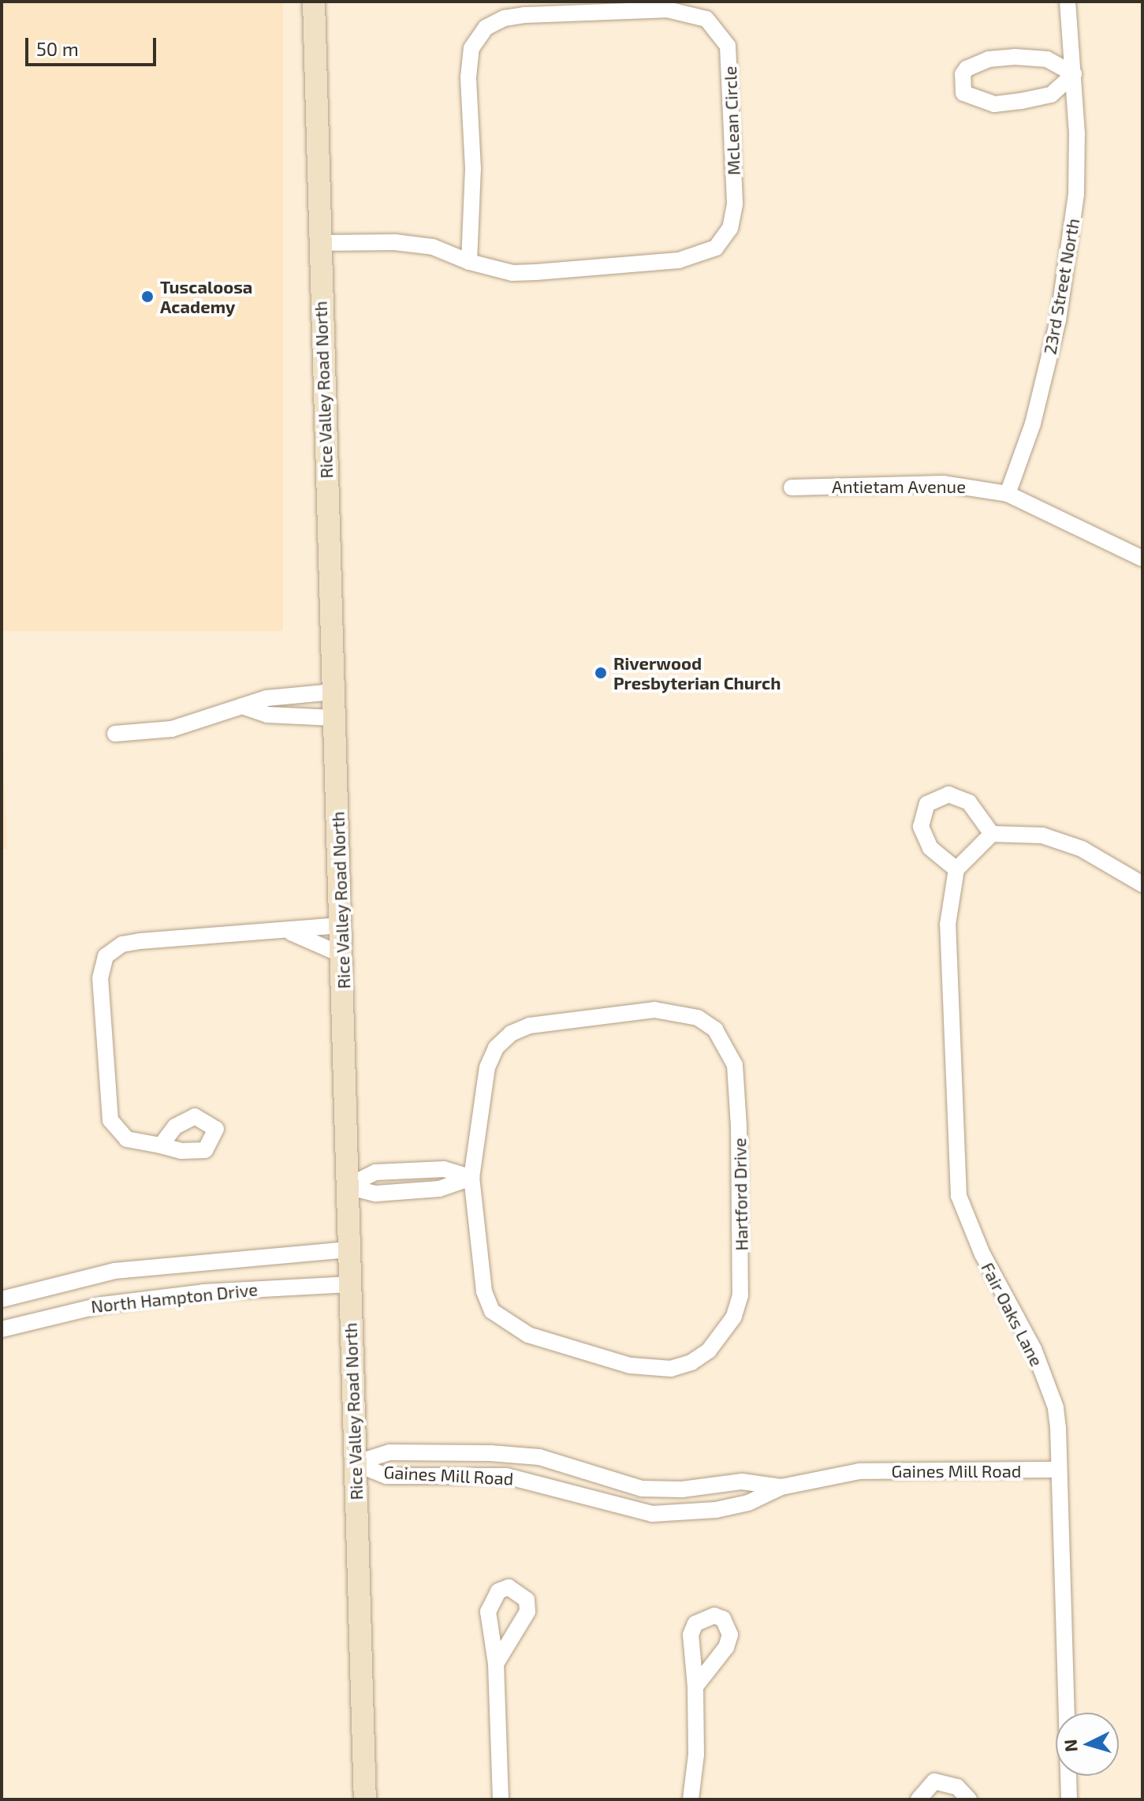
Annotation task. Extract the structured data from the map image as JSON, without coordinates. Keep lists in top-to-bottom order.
{
  "streets": {
    "street": [
      "McLean Circle",
      "23rd Street North",
      "Rice Valley Road North",
      "Antietam Avenue",
      "Hartford Drive",
      "North Hampton Drive",
      "Fair Oaks Lane",
      "Gaines Mill Road"
    ]
  },
  "crossings": [
    ["McLean Circle", "Rice Valley Road North"],
    ["23rd Street North", "Antietam Avenue"],
    ["Rice Valley Road North", "North Hampton Drive"],
    ["Rice Valley Road North", "Gaines Mill Road"],
    ["Fair Oaks Lane", "Gaines Mill Road"]
  ],
  "places": ["Tuscaloosa Academy", "Riverwood Presbyterian Church"],
  "scale_bar": "50 m",
  "north": "left"
}
